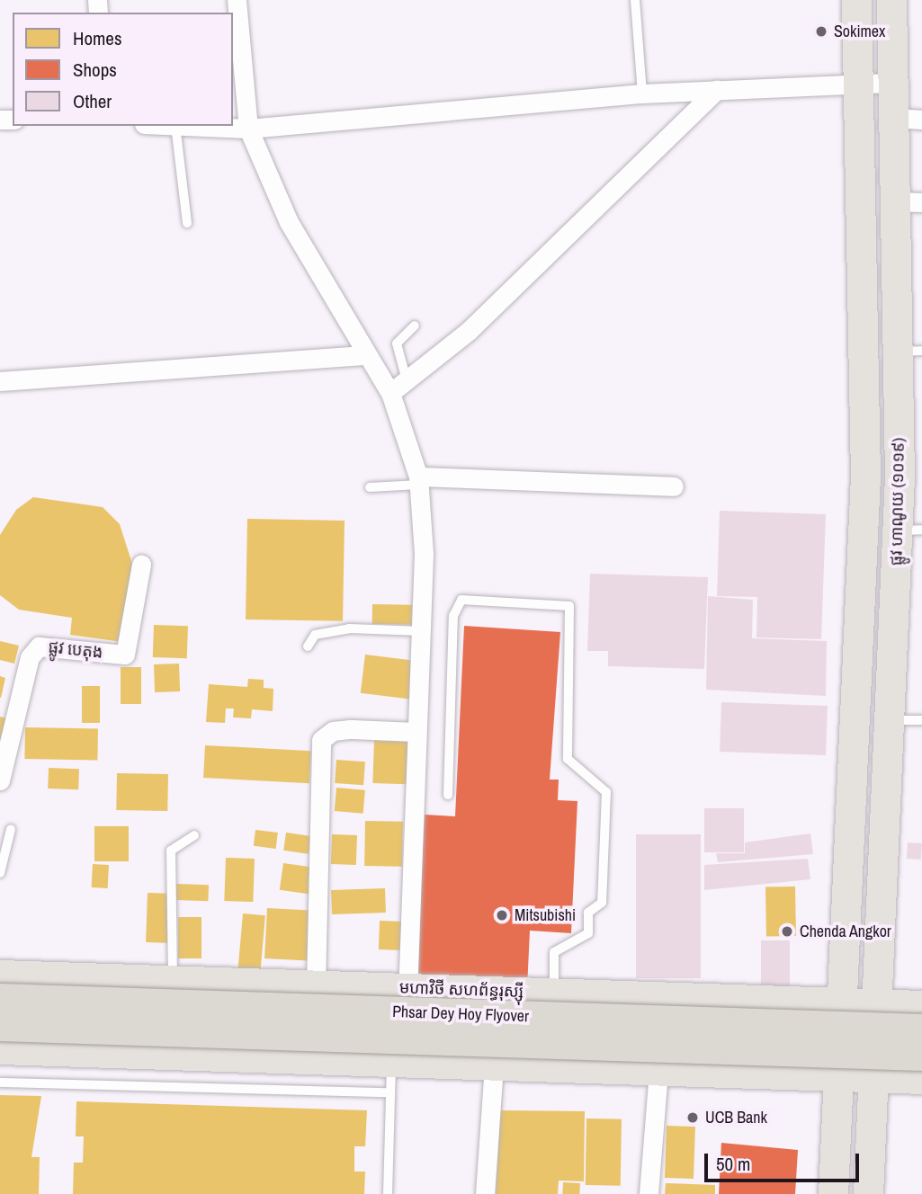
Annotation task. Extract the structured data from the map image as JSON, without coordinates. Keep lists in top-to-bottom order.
{
  "streets": {
    "highway": ["Phsar Dey Hoy Flyover"],
    "main road": ["ផ្លូវ ហាណូយ (១០១៩)", "មហាវិថី សហព័ន្ធរុស្ស៊ី"],
    "street": ["ផ្លូវ បេតុង"]
  },
  "crossings": [
    ["ផ្លូវ ហាណូយ (១០១៩)", "មហាវិថី សហព័ន្ធរុស្ស៊ី"]
  ],
  "places": [
    "Sokimex",
    "Mitsubishi",
    "Chenda Angkor",
    "UCB Bank"
  ],
  "legend": ["Homes", "Shops", "Other"],
  "scale_bar": "50 m"
}
